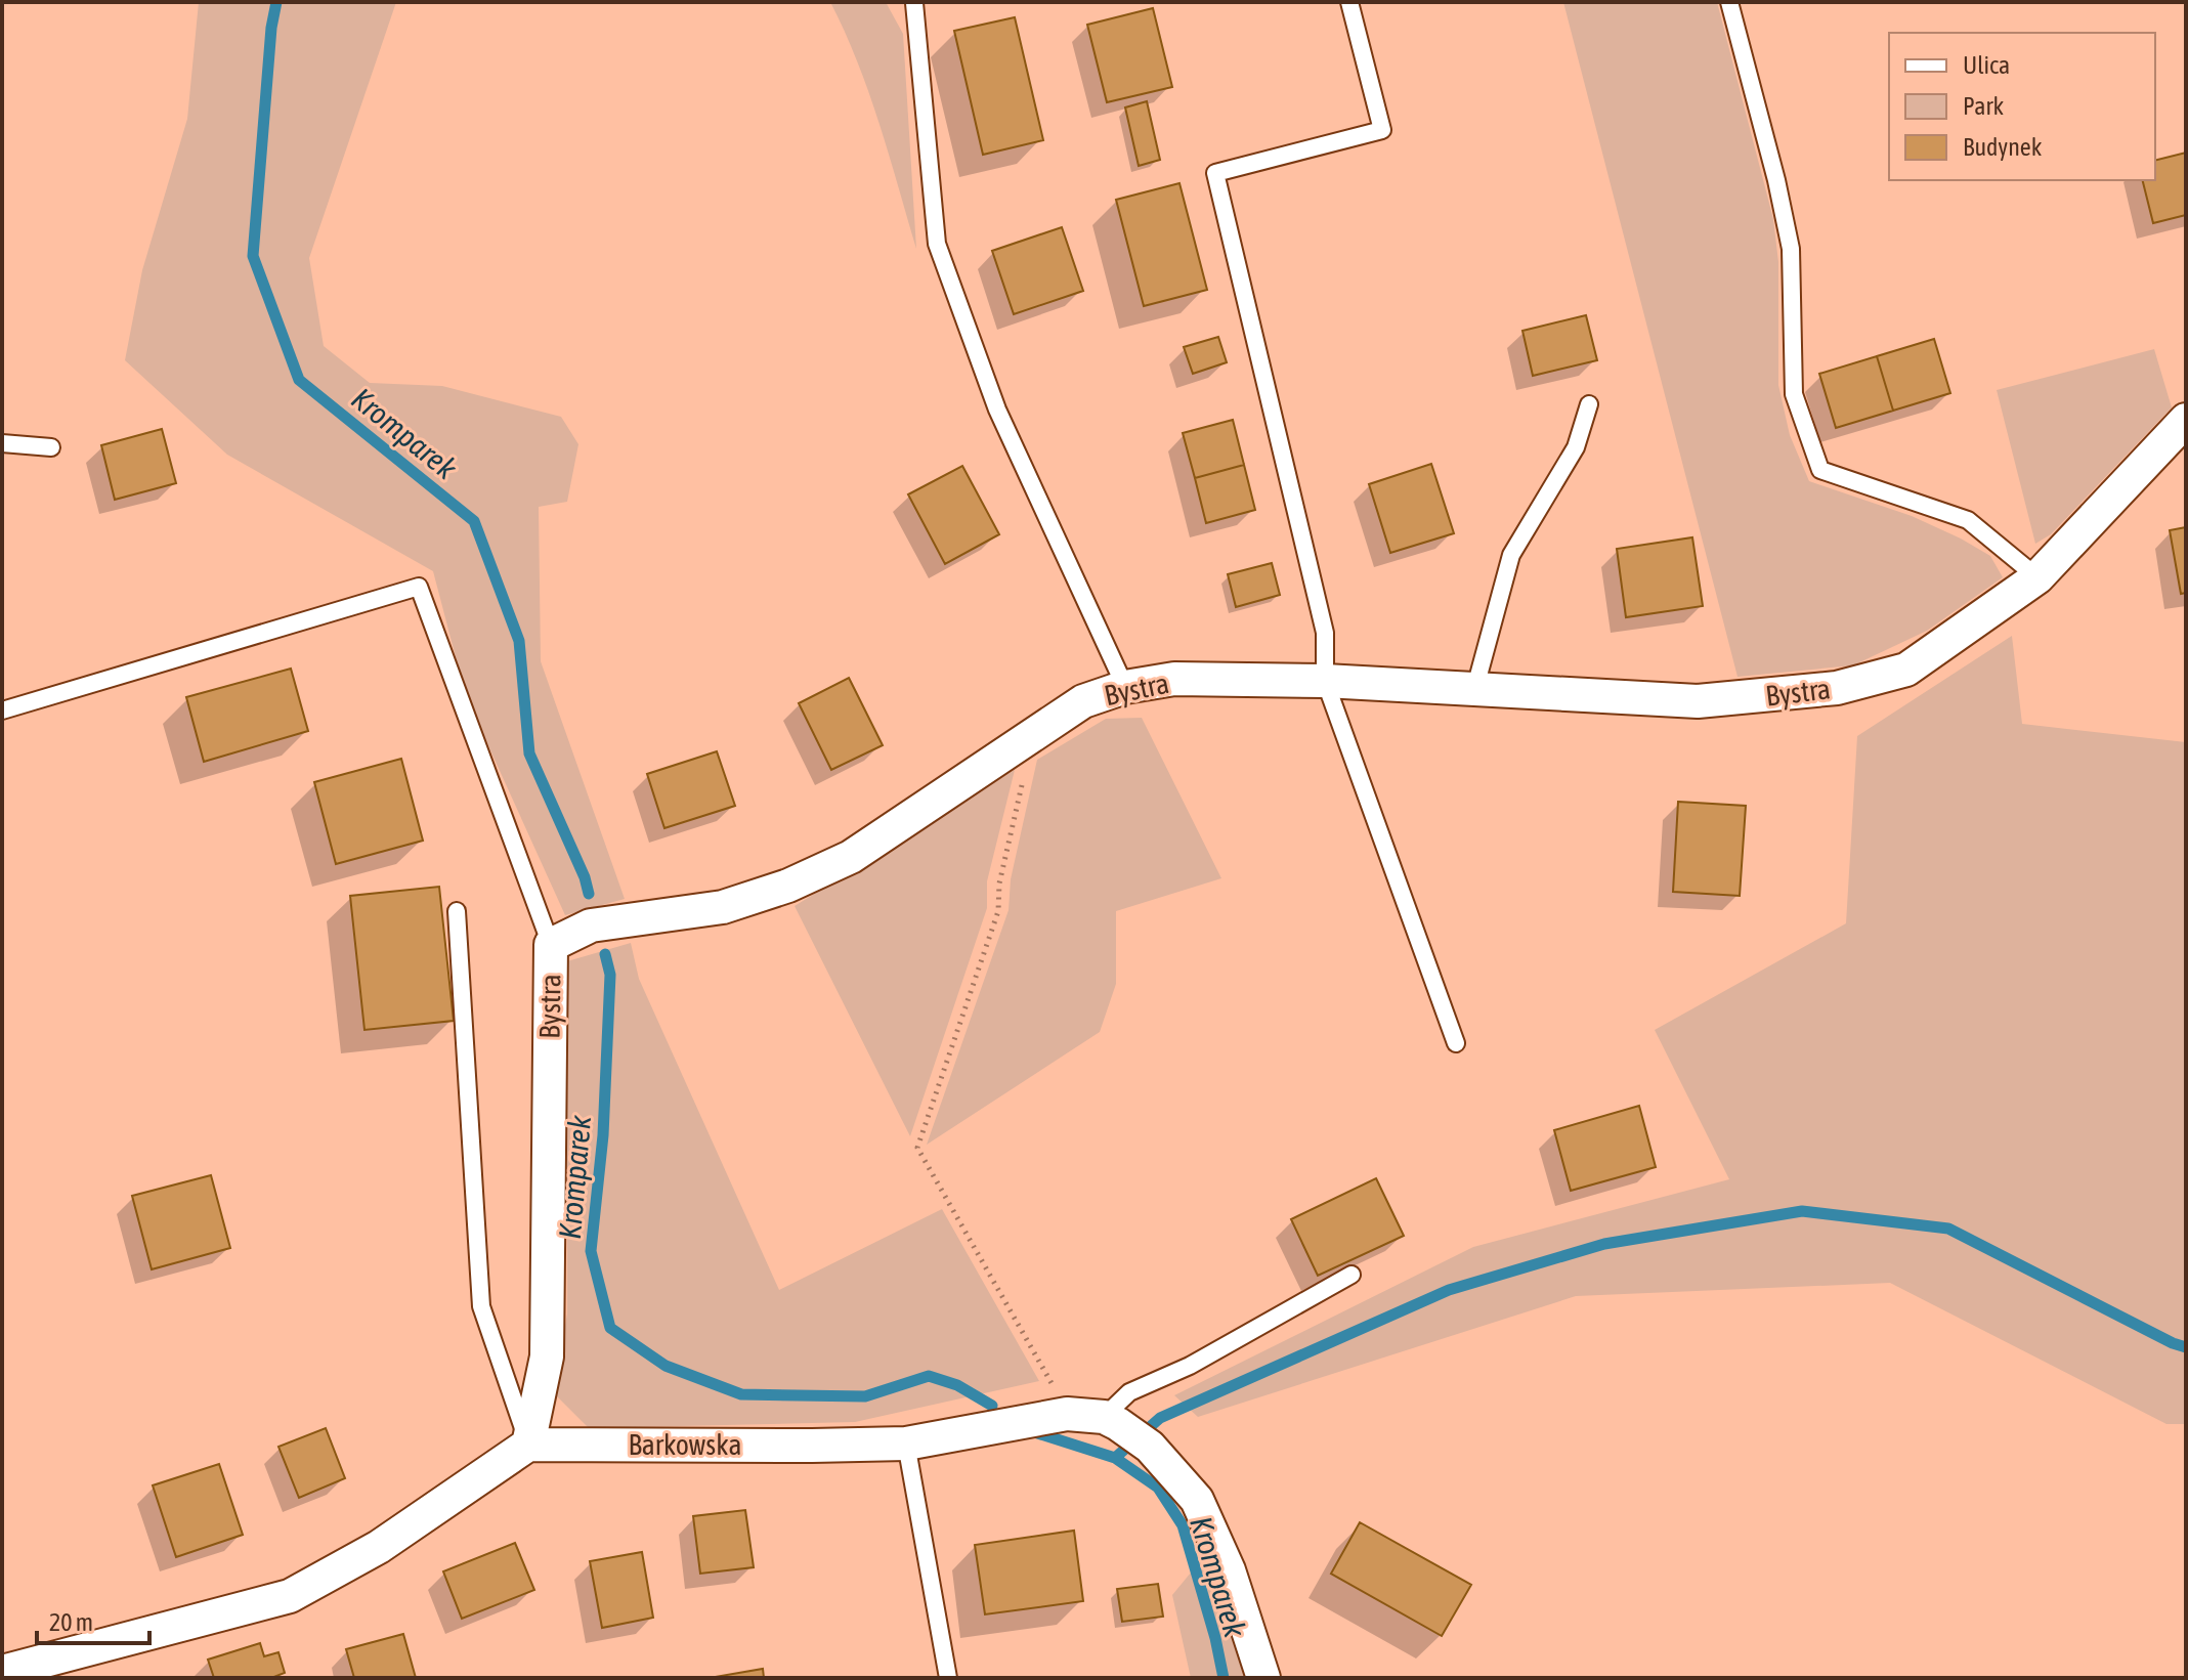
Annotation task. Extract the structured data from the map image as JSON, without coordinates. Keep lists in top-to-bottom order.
{
  "streets": {
    "street": ["Bystra", "Barkowska"]
  },
  "crossings": [
    ["Bystra", "Barkowska"]
  ],
  "water": ["Kromparek"],
  "legend": ["Ulica", "Park", "Budynek"],
  "scale_bar": "20 m"
}
